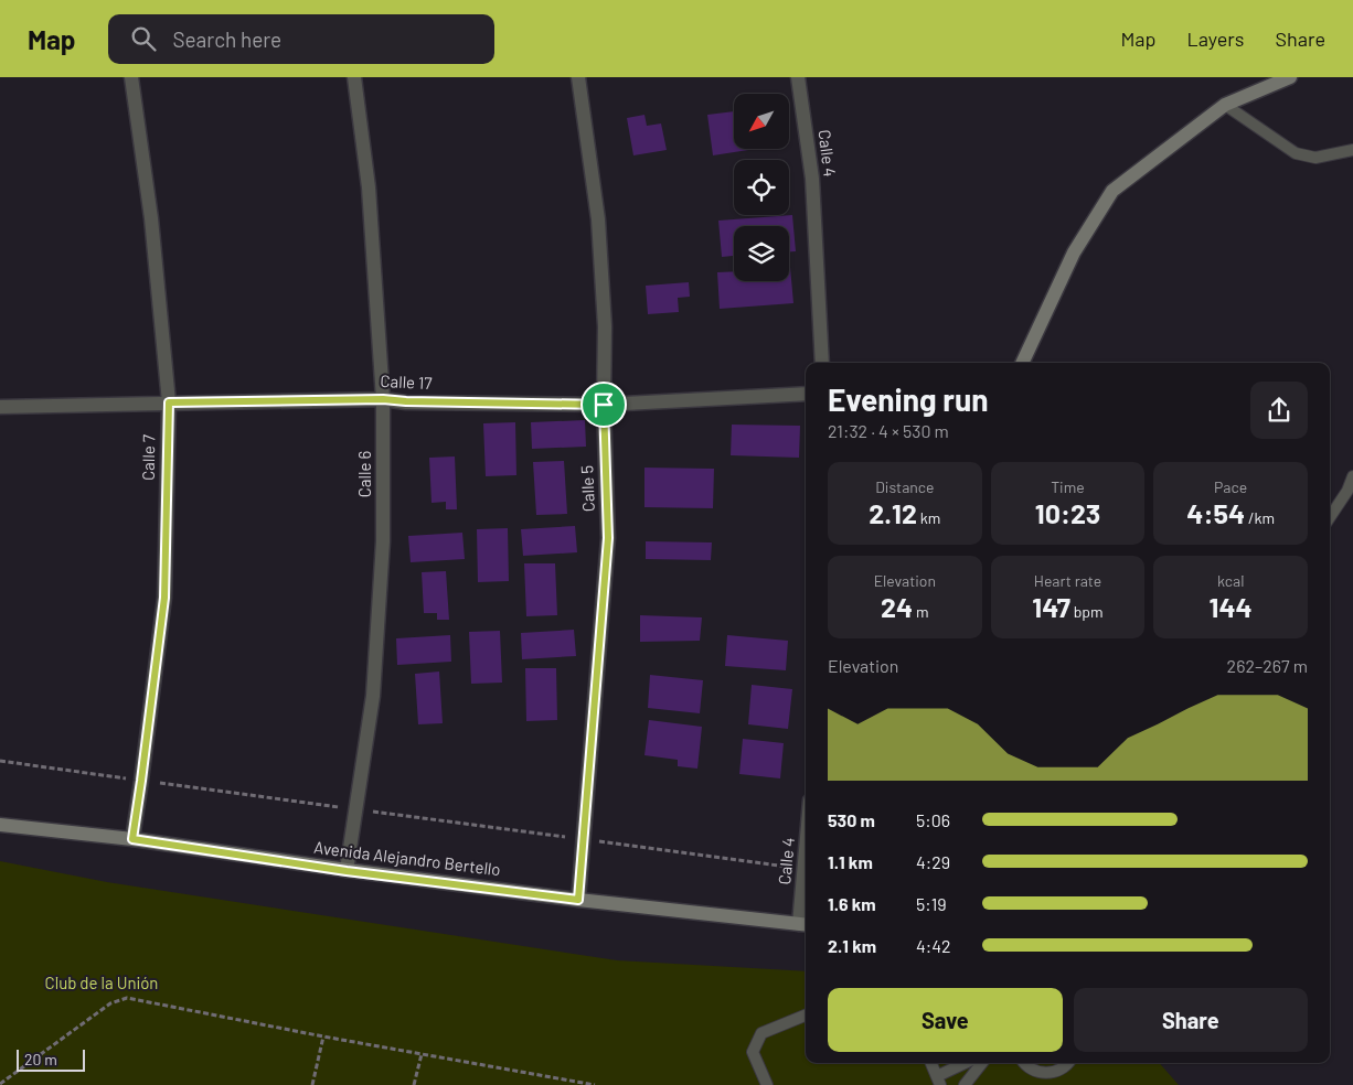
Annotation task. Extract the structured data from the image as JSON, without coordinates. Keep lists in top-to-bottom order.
{
  "streets": {
    "main road": ["Avenida Alejandro Bertello"],
    "street": [
      "Calle 4",
      "Calle 17",
      "Calle 7",
      "Calle 6",
      "Calle 5"
    ]
  },
  "crossings": [
    ["Calle 4", "Avenida Alejandro Bertello"],
    ["Calle 17", "Calle 7"],
    ["Calle 17", "Calle 6"],
    ["Calle 17", "Calle 5"],
    ["Calle 7", "Avenida Alejandro Bertello"],
    ["Calle 6", "Avenida Alejandro Bertello"],
    ["Calle 5", "Avenida Alejandro Bertello"]
  ],
  "parks": ["Club de la Unión"],
  "scale_bar": "20 m",
  "north": "bottom left",
  "page": {
    "header": "Map",
    "search": "Search here",
    "nav": ["Map", "Layers", "Share"],
    "heading": ["Evening run", "21:32 · 4 × 530 m"],
    "stats": [
      ["Distance", "2.12 km"],
      ["Time", "10:23"],
      ["Pace", "4:54 /km"],
      ["Elevation", "24 m"],
      ["Heart rate", "147 bpm"],
      ["kcal", "144"]
    ],
    "chart": ["Elevation", "262–267 m"],
    "list": [
      {
        "name": "530 m",
        "note": "5:06"
      },
      {
        "name": "1.1 km",
        "note": "4:29"
      },
      {
        "name": "1.6 km",
        "note": "5:19"
      },
      {
        "name": "2.1 km",
        "note": "4:42"
      }
    ],
    "buttons": ["Save", "Share"],
    "scale": "20 m"
  }
}
